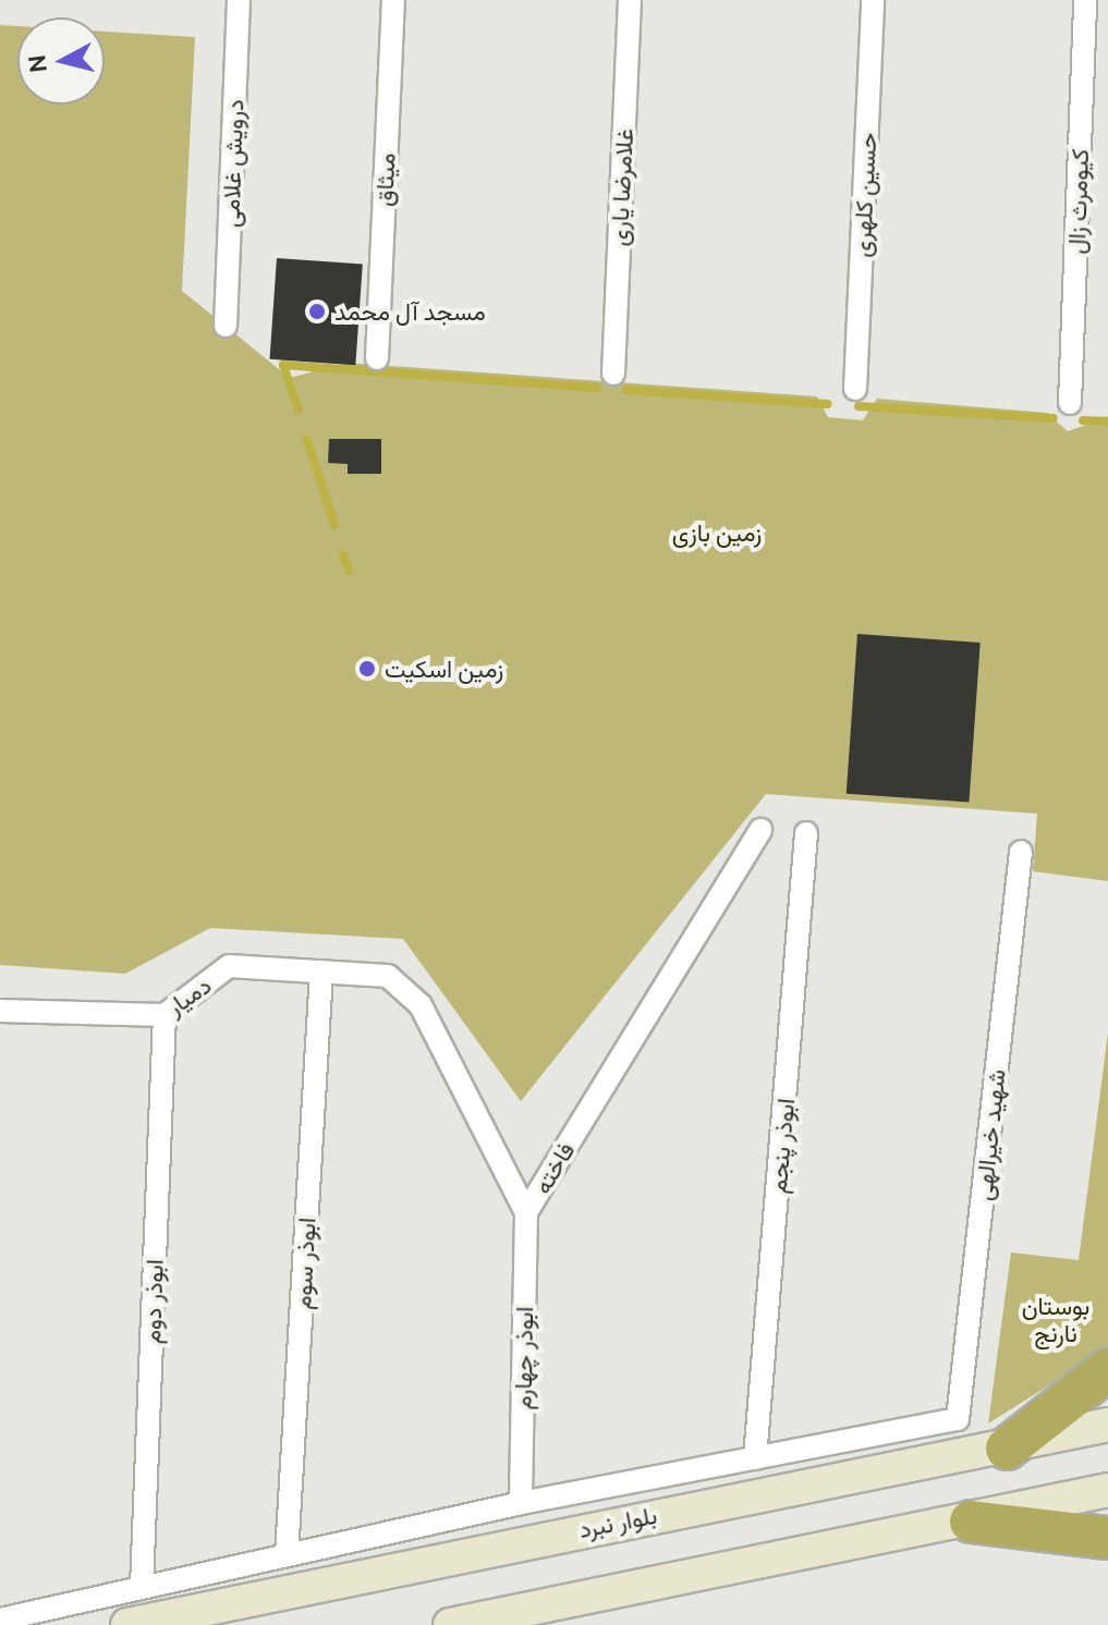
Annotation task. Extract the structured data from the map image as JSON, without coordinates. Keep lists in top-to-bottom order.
{
  "streets": {
    "main road": ["بلوار نبرد"],
    "street": [
      "درویش غلامی",
      "میثاق",
      "غلامرضا یاری",
      "حسین کلهری",
      "کیومرث زال",
      "دمیار",
      "شهید خیرالهی",
      "ابوذر پنجم",
      "فاخته",
      "ابوذر سوم",
      "ابوذر دوم",
      "ابوذر چهارم"
    ]
  },
  "crossings": [
    ["دمیار", "فاخته"],
    ["دمیار", "ابوذر سوم"],
    ["دمیار", "ابوذر دوم"],
    ["شهید خیرالهی", "ابوذر پنجم"],
    ["فاخته", "ابوذر سوم"],
    ["فاخته", "ابوذر چهارم"]
  ],
  "parks": ["زمین بازی", "بوستان نارنج"],
  "places": ["مسجد آل محمد", "زمین اسکیت"],
  "north": "left"
}
